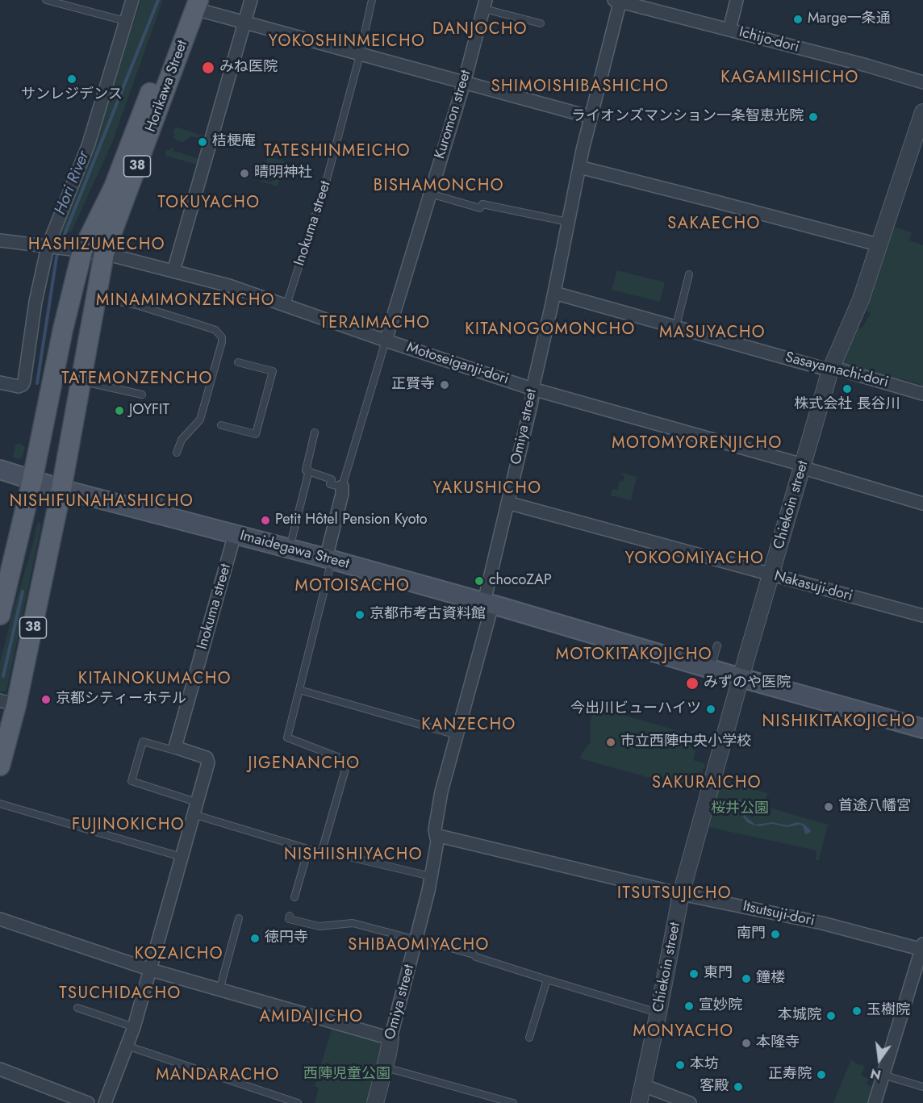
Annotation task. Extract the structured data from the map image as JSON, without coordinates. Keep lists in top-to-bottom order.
{
  "streets": {
    "main road": ["Horikawa Street", "38", "Imaidegawa Street"],
    "street": [
      "Ichijo-dori",
      "Kuromon street",
      "Inokuma street",
      "Motoseiganji-dori",
      "Sasayamachi-dori",
      "Omiya street",
      "Chiekoin street",
      "Nakasuji-dori",
      "Itsutsuji-dori"
    ]
  },
  "crossings": [
    ["Ichijo-dori", "Omiya street"],
    ["Horikawa Street", "Motoseiganji-dori"],
    ["Horikawa Street", "Imaidegawa Street"],
    ["Kuromon street", "Motoseiganji-dori"],
    ["Inokuma street", "Motoseiganji-dori"],
    ["Inokuma street", "Imaidegawa Street"],
    ["Motoseiganji-dori", "Omiya street"],
    ["Motoseiganji-dori", "Chiekoin street"],
    ["Sasayamachi-dori", "Omiya street"],
    ["Sasayamachi-dori", "Chiekoin street"],
    ["Omiya street", "Imaidegawa Street"],
    ["Omiya street", "Nakasuji-dori"],
    ["Omiya street", "Itsutsuji-dori"],
    ["Chiekoin street", "Imaidegawa Street"],
    ["Chiekoin street", "Nakasuji-dori"],
    ["Chiekoin street", "Itsutsuji-dori"]
  ],
  "districts": [
    "DANJOCHO",
    "YOKOSHINMEICHO",
    "KAGAMIISHICHO",
    "SHIMOISHIBASHICHO",
    "TATESHINMEICHO",
    "BISHAMONCHO",
    "TOKUYACHO",
    "SAKAECHO",
    "HASHIZUMECHO",
    "MINAMIMONZENCHO",
    "TERAIMACHO",
    "KITANOGOMONCHO",
    "MASUYACHO",
    "TATEMONZENCHO",
    "MOTOMYORENJICHO",
    "YAKUSHICHO",
    "NISHIFUNAHASHICHO",
    "YOKOOMIYACHO",
    "MOTOISACHO",
    "MOTOKITAKOJICHO",
    "KITAINOKUMACHO",
    "NISHIKITAKOJICHO",
    "KANZECHO",
    "JIGENANCHO",
    "SAKURAICHO",
    "FUJINOKICHO",
    "NISHIISHIYACHO",
    "ITSUTSUJICHO",
    "SHIBAOMIYACHO",
    "KOZAICHO",
    "TSUCHIDACHO",
    "AMIDAJICHO",
    "MONYACHO",
    "MANDARACHO"
  ],
  "water": ["Hori River"],
  "parks": ["桜井公園", "西陣児童公園"],
  "places": [
    "Marge一条通",
    "みね医院",
    "サンレジデンス",
    "ライオンズマンション一条智恵光院",
    "桔梗庵",
    "晴明神社",
    "正賢寺",
    "株式会社 長谷川",
    "JOYFIT",
    "Petit Hôtel Pension Kyoto",
    "chocoZAP",
    "京都市考古資料館",
    "みずのや医院",
    "京都シティーホテル",
    "今出川ビューハイツ",
    "市立西陣中央小学校",
    "首途八幡宮",
    "南門",
    "徳円寺",
    "東門",
    "鐘楼",
    "宣妙院",
    "玉樹院",
    "本城院",
    "本隆寺",
    "本坊",
    "正寿院",
    "客殿"
  ],
  "north": "bottom"
}
